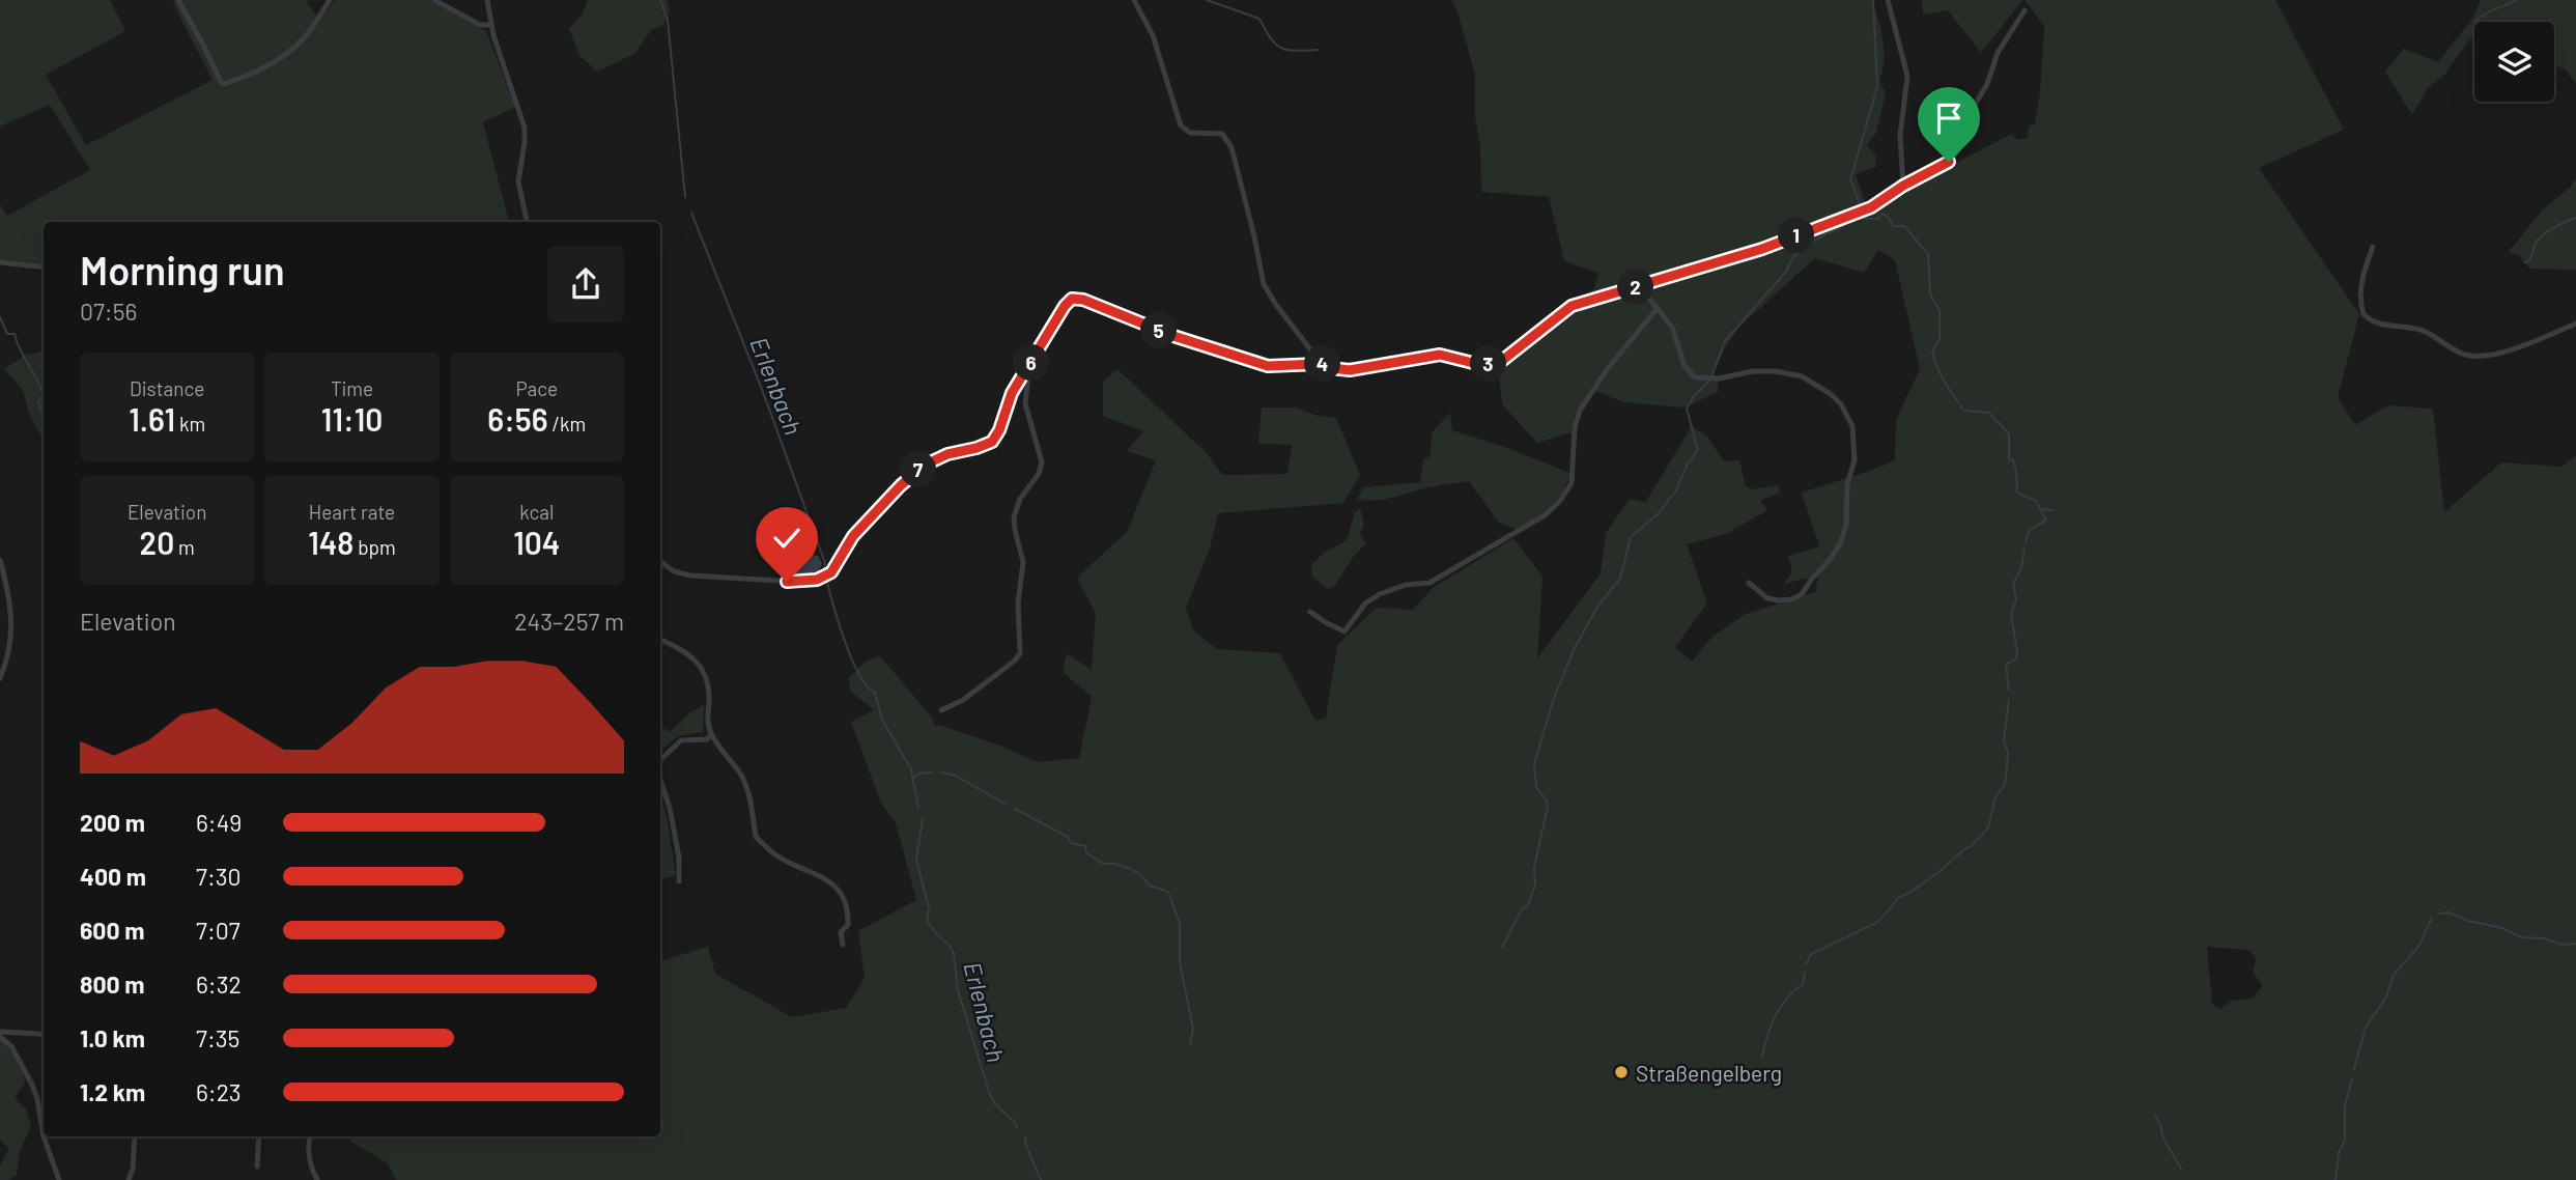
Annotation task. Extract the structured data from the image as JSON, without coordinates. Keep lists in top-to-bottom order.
{
  "water": ["Erlenbach"],
  "places": ["Straßengelberg"],
  "page": {
    "pins": [
      "1",
      "2",
      "5",
      "6",
      "3",
      "4",
      "7"
    ],
    "heading": ["Morning run", "07:56"],
    "stats": [
      ["Distance", "1.61 km"],
      ["Time", "11:10"],
      ["Pace", "6:56 /km"],
      ["Elevation", "20 m"],
      ["Heart rate", "148 bpm"],
      ["kcal", "104"]
    ],
    "chart": ["Elevation", "243–257 m"],
    "list": [
      {
        "name": "200 m",
        "note": "6:49"
      },
      {
        "name": "400 m",
        "note": "7:30"
      },
      {
        "name": "600 m",
        "note": "7:07"
      },
      {
        "name": "800 m",
        "note": "6:32"
      },
      {
        "name": "1.0 km",
        "note": "7:35"
      },
      {
        "name": "1.2 km",
        "note": "6:23"
      }
    ]
  }
}
